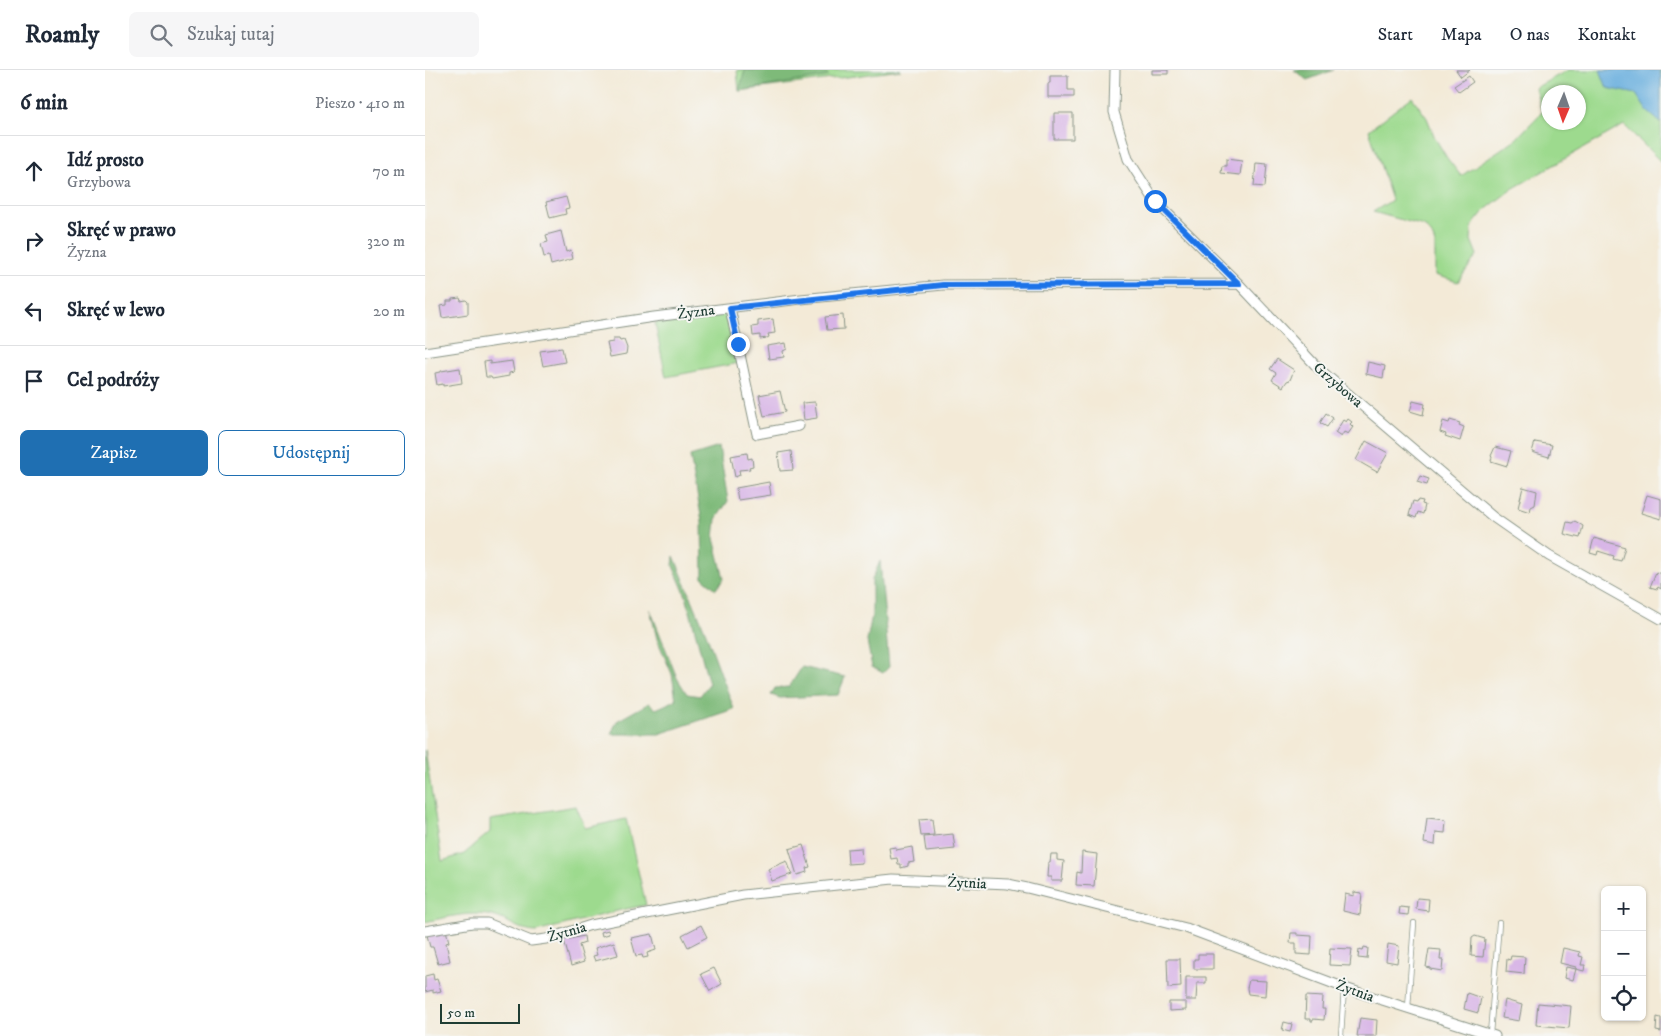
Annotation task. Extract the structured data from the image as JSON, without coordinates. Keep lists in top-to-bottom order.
{
  "streets": {
    "street": ["Żyzna", "Grzybowa", "Żytnia"]
  },
  "crossings": [
    ["Żyzna", "Grzybowa"]
  ],
  "scale_bar": "50 m",
  "north": "bottom",
  "page": {
    "header": "Roamly",
    "search": "Szukaj tutaj",
    "nav": [
      "Start",
      "Mapa",
      "O nas",
      "Kontakt"
    ],
    "heading": ["6 min", "Pieszo · 410 m"],
    "list": [
      ["Idź prosto", "Grzybowa", "70 m"],
      ["Skręć w prawo", "Żyzna", "320 m"],
      ["Skręć w lewo", "20 m"],
      "Cel podróży"
    ],
    "buttons": ["Zapisz", "Udostępnij"],
    "map_buttons": ["+", "−"],
    "scale": "50 m"
  }
}
